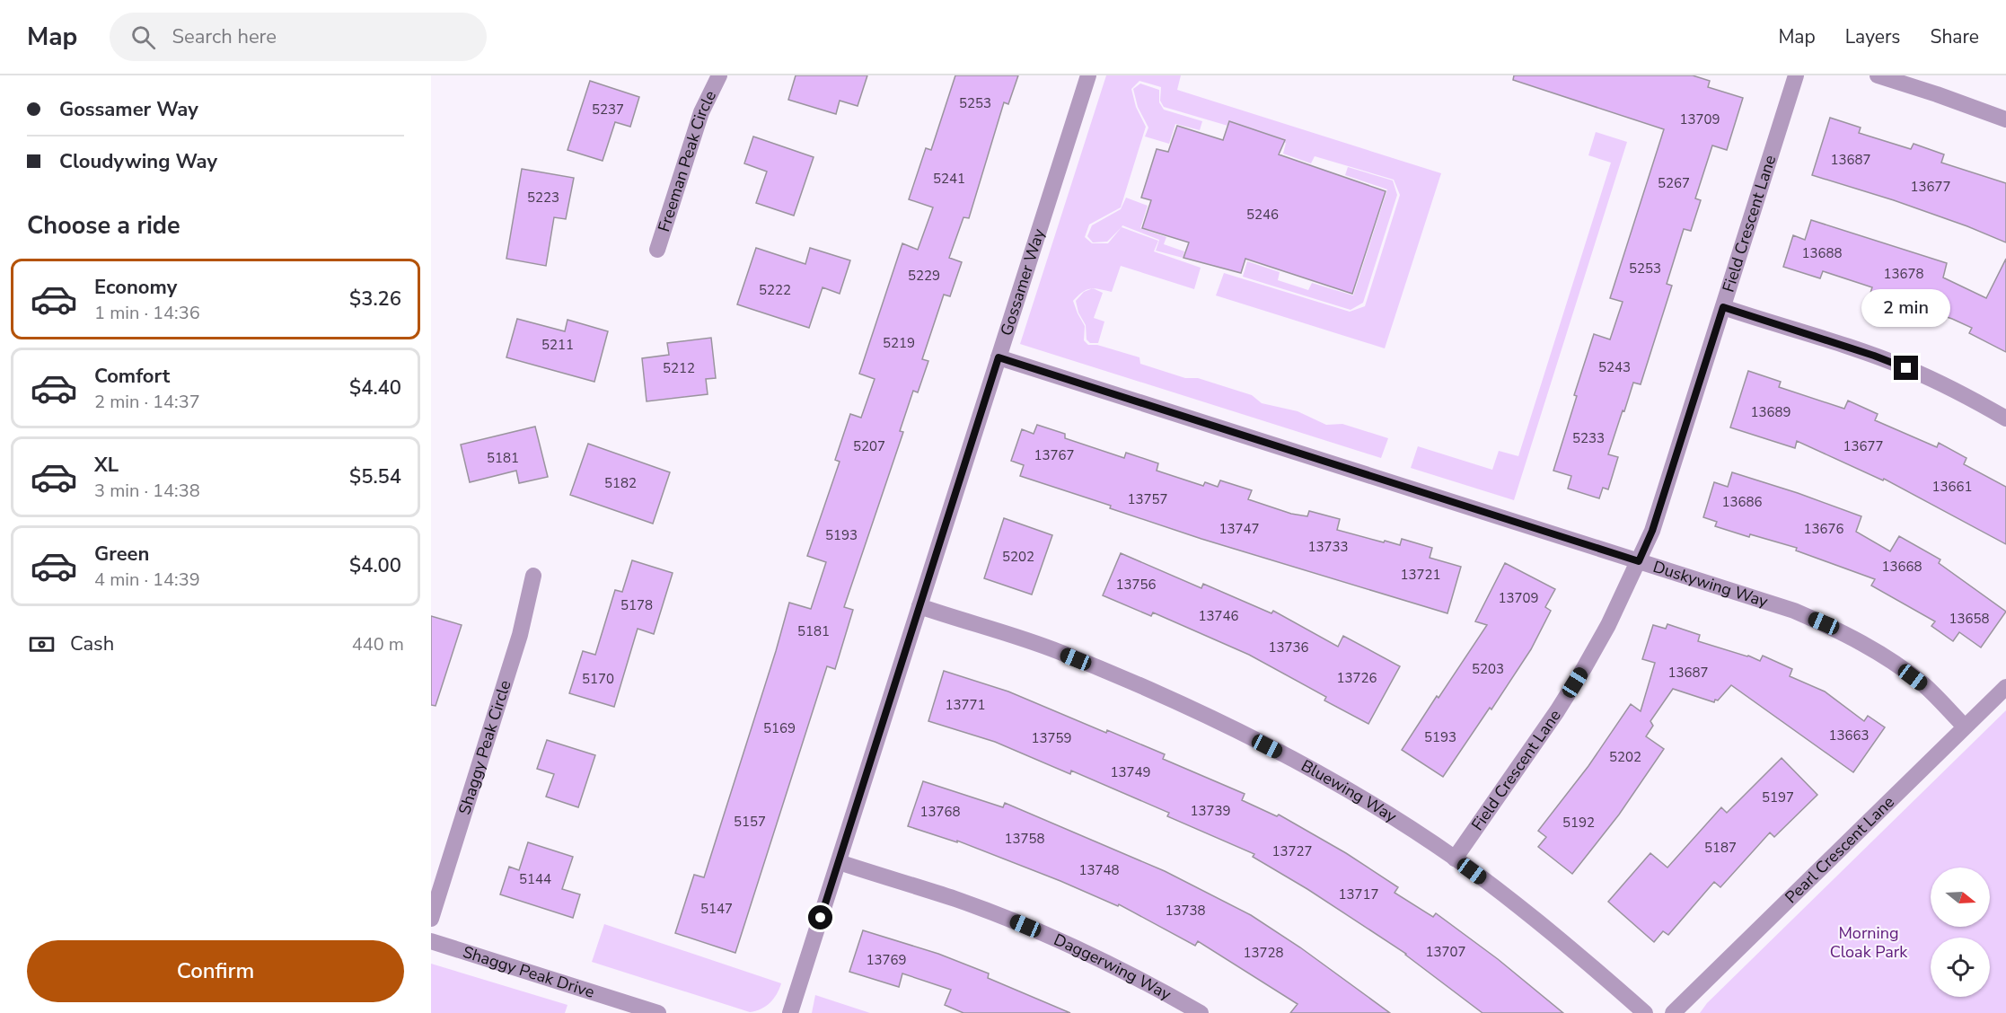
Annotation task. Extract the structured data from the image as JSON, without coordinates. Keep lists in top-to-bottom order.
{
  "streets": {
    "street": [
      "Freeman Peak Circle",
      "Field Crescent Lane",
      "Gossamer Way",
      "Duskywing Way",
      "Shaggy Peak Circle",
      "Bluewing Way",
      "Pearl Crescent Lane",
      "Daggerwing Way",
      "Shaggy Peak Drive"
    ]
  },
  "crossings": [
    ["Field Crescent Lane", "Duskywing Way"],
    ["Field Crescent Lane", "Bluewing Way"],
    ["Gossamer Way", "Duskywing Way"],
    ["Gossamer Way", "Bluewing Way"],
    ["Gossamer Way", "Daggerwing Way"],
    ["Duskywing Way", "Pearl Crescent Lane"]
  ],
  "parks": ["Morning Cloak Park"],
  "house_numbers": [
    "5253",
    "5237",
    "13709",
    "13687",
    "5241",
    "5267",
    "13677",
    "5223",
    "5246",
    "13688",
    "5253",
    "13678",
    "5229",
    "5222",
    "5219",
    "5211",
    "5243",
    "5212",
    "13689",
    "5233",
    "5207",
    "13677",
    "13767",
    "5181",
    "5182",
    "13661",
    "13757",
    "13686",
    "13747",
    "13676",
    "5193",
    "13733",
    "5202",
    "13668",
    "13721",
    "13756",
    "13709",
    "5178",
    "13746",
    "13658",
    "5181",
    "13736",
    "5203",
    "13687",
    "13726",
    "5170",
    "13771",
    "5169",
    "13663",
    "5193",
    "13759",
    "5202",
    "13749",
    "5197",
    "13739",
    "13768",
    "5157",
    "5192",
    "13758",
    "5187",
    "13727",
    "13748",
    "5144",
    "13717",
    "5147",
    "13738",
    "13707",
    "13728",
    "13769"
  ],
  "north": "right",
  "page": {
    "header": "Map",
    "search": "Search here",
    "nav": ["Map", "Layers", "Share"],
    "banner": ["Gossamer Way", "Cloudywing Way"],
    "heading": "Choose a ride",
    "list": [
      {
        "name": "Economy",
        "note": "1 min · 14:36",
        "value": "$3.26"
      },
      {
        "name": "Comfort",
        "note": "2 min · 14:37",
        "value": "$4.40"
      },
      {
        "name": "XL",
        "note": "3 min · 14:38",
        "value": "$5.54"
      },
      {
        "name": "Green",
        "note": "4 min · 14:39",
        "value": "$4.00"
      }
    ],
    "bubble": "2 min",
    "pay": ["Cash", "440 m"],
    "buttons": "Confirm"
  }
}
